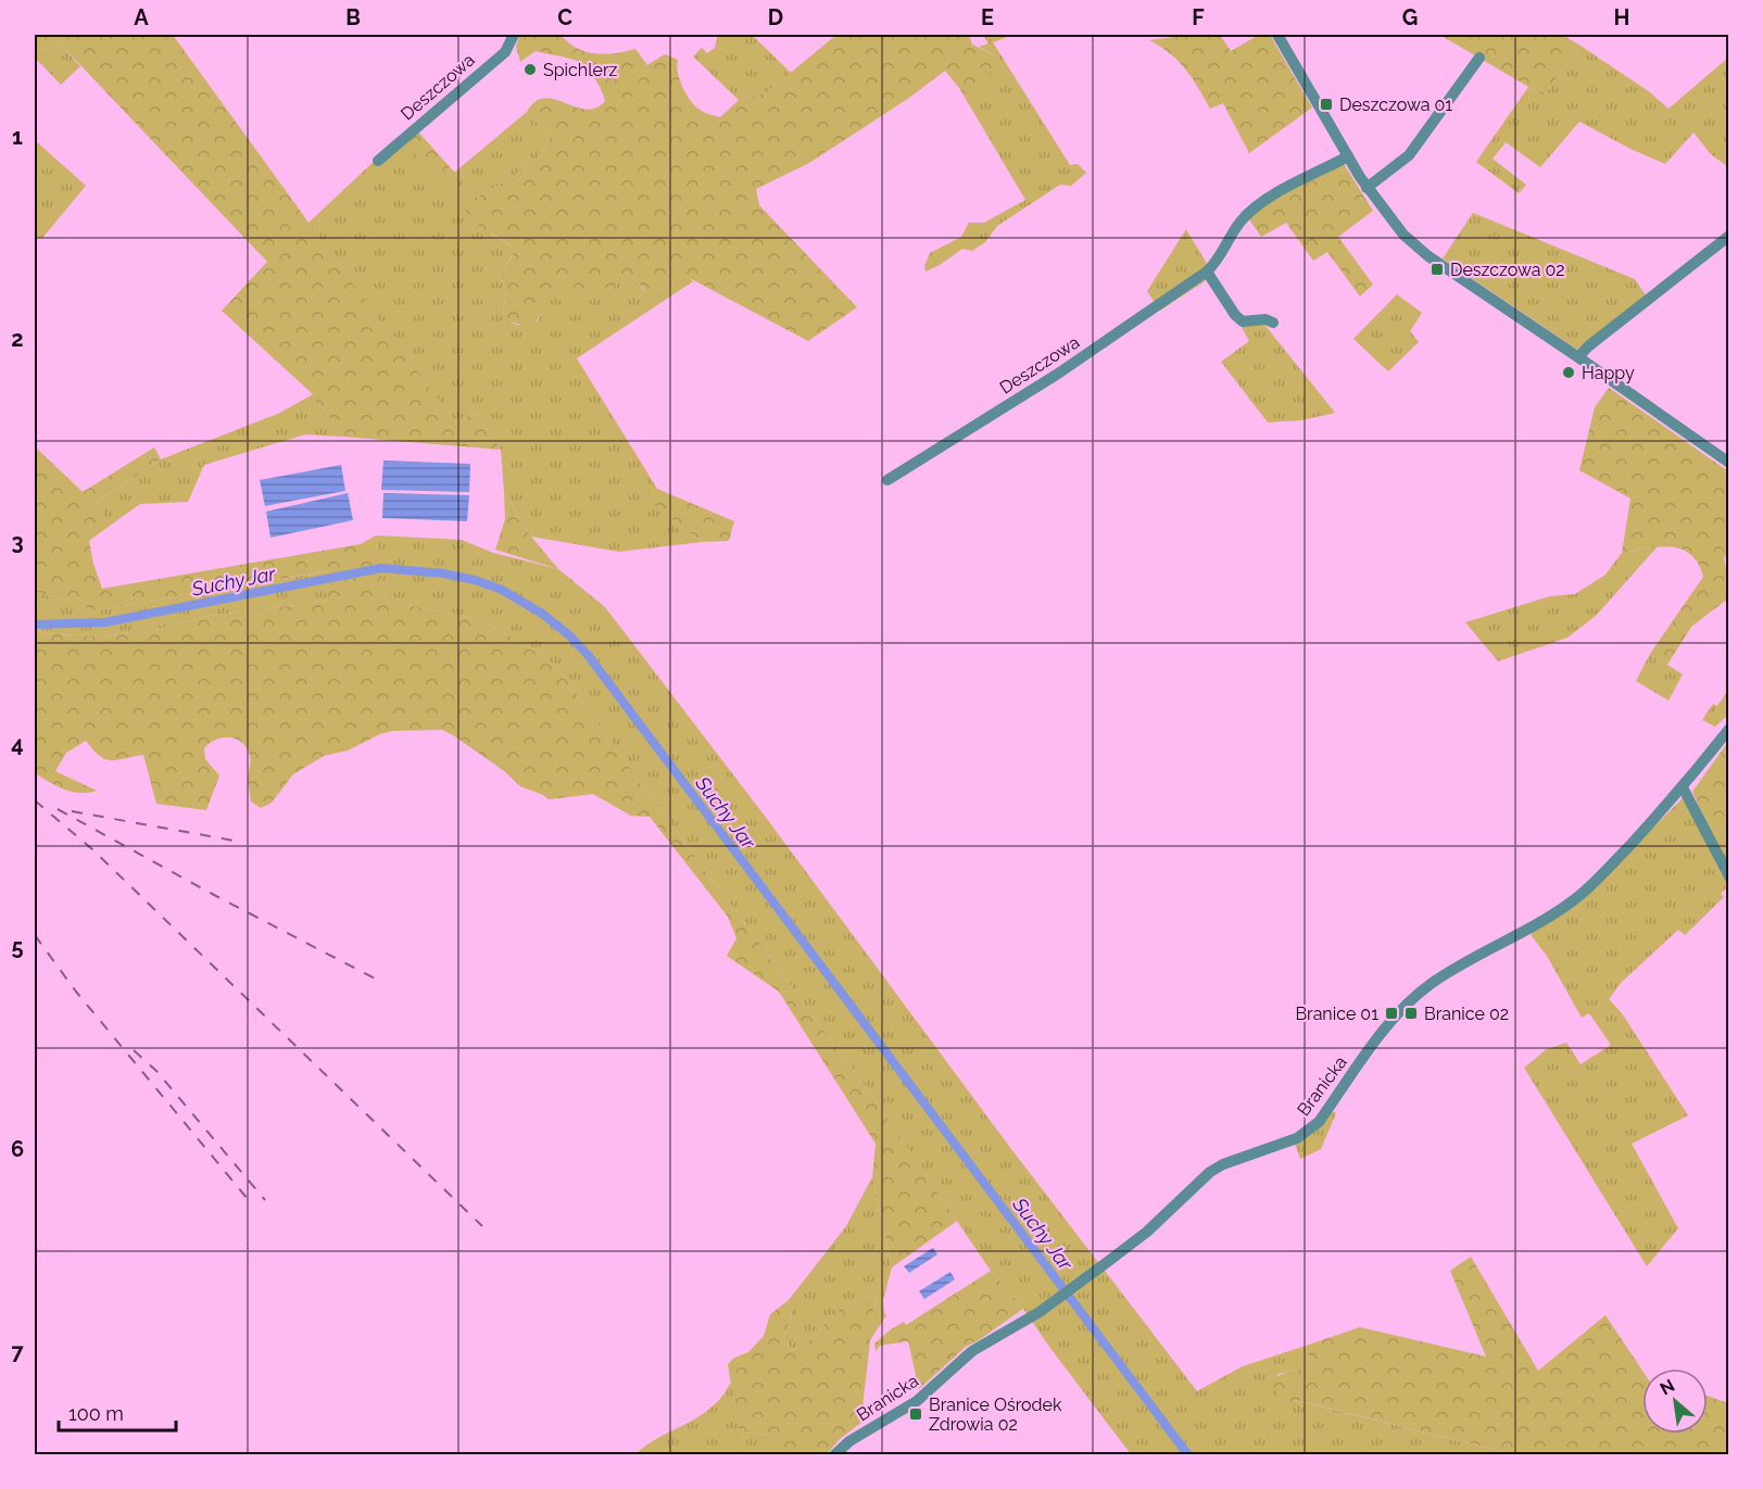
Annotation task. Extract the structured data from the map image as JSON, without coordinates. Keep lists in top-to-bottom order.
{
  "streets": {
    "street": ["Deszczowa", "Branicka"]
  },
  "water": ["Suchy Jar"],
  "places": {
    "other": ["Spichlerz", "Happy"],
    "transit": [
      "Deszczowa 01",
      "Deszczowa 02",
      "Branice 01",
      "Branice 02",
      "Branice Ośrodek Zdrowia 02"
    ]
  },
  "scale_bar": "100 m",
  "north": "top left",
  "grid": {
    "columns": [
      "A",
      "B",
      "C",
      "D",
      "E",
      "F",
      "G",
      "H"
    ],
    "rows": [
      "1",
      "2",
      "3",
      "4",
      "5",
      "6",
      "7"
    ]
  }
}
